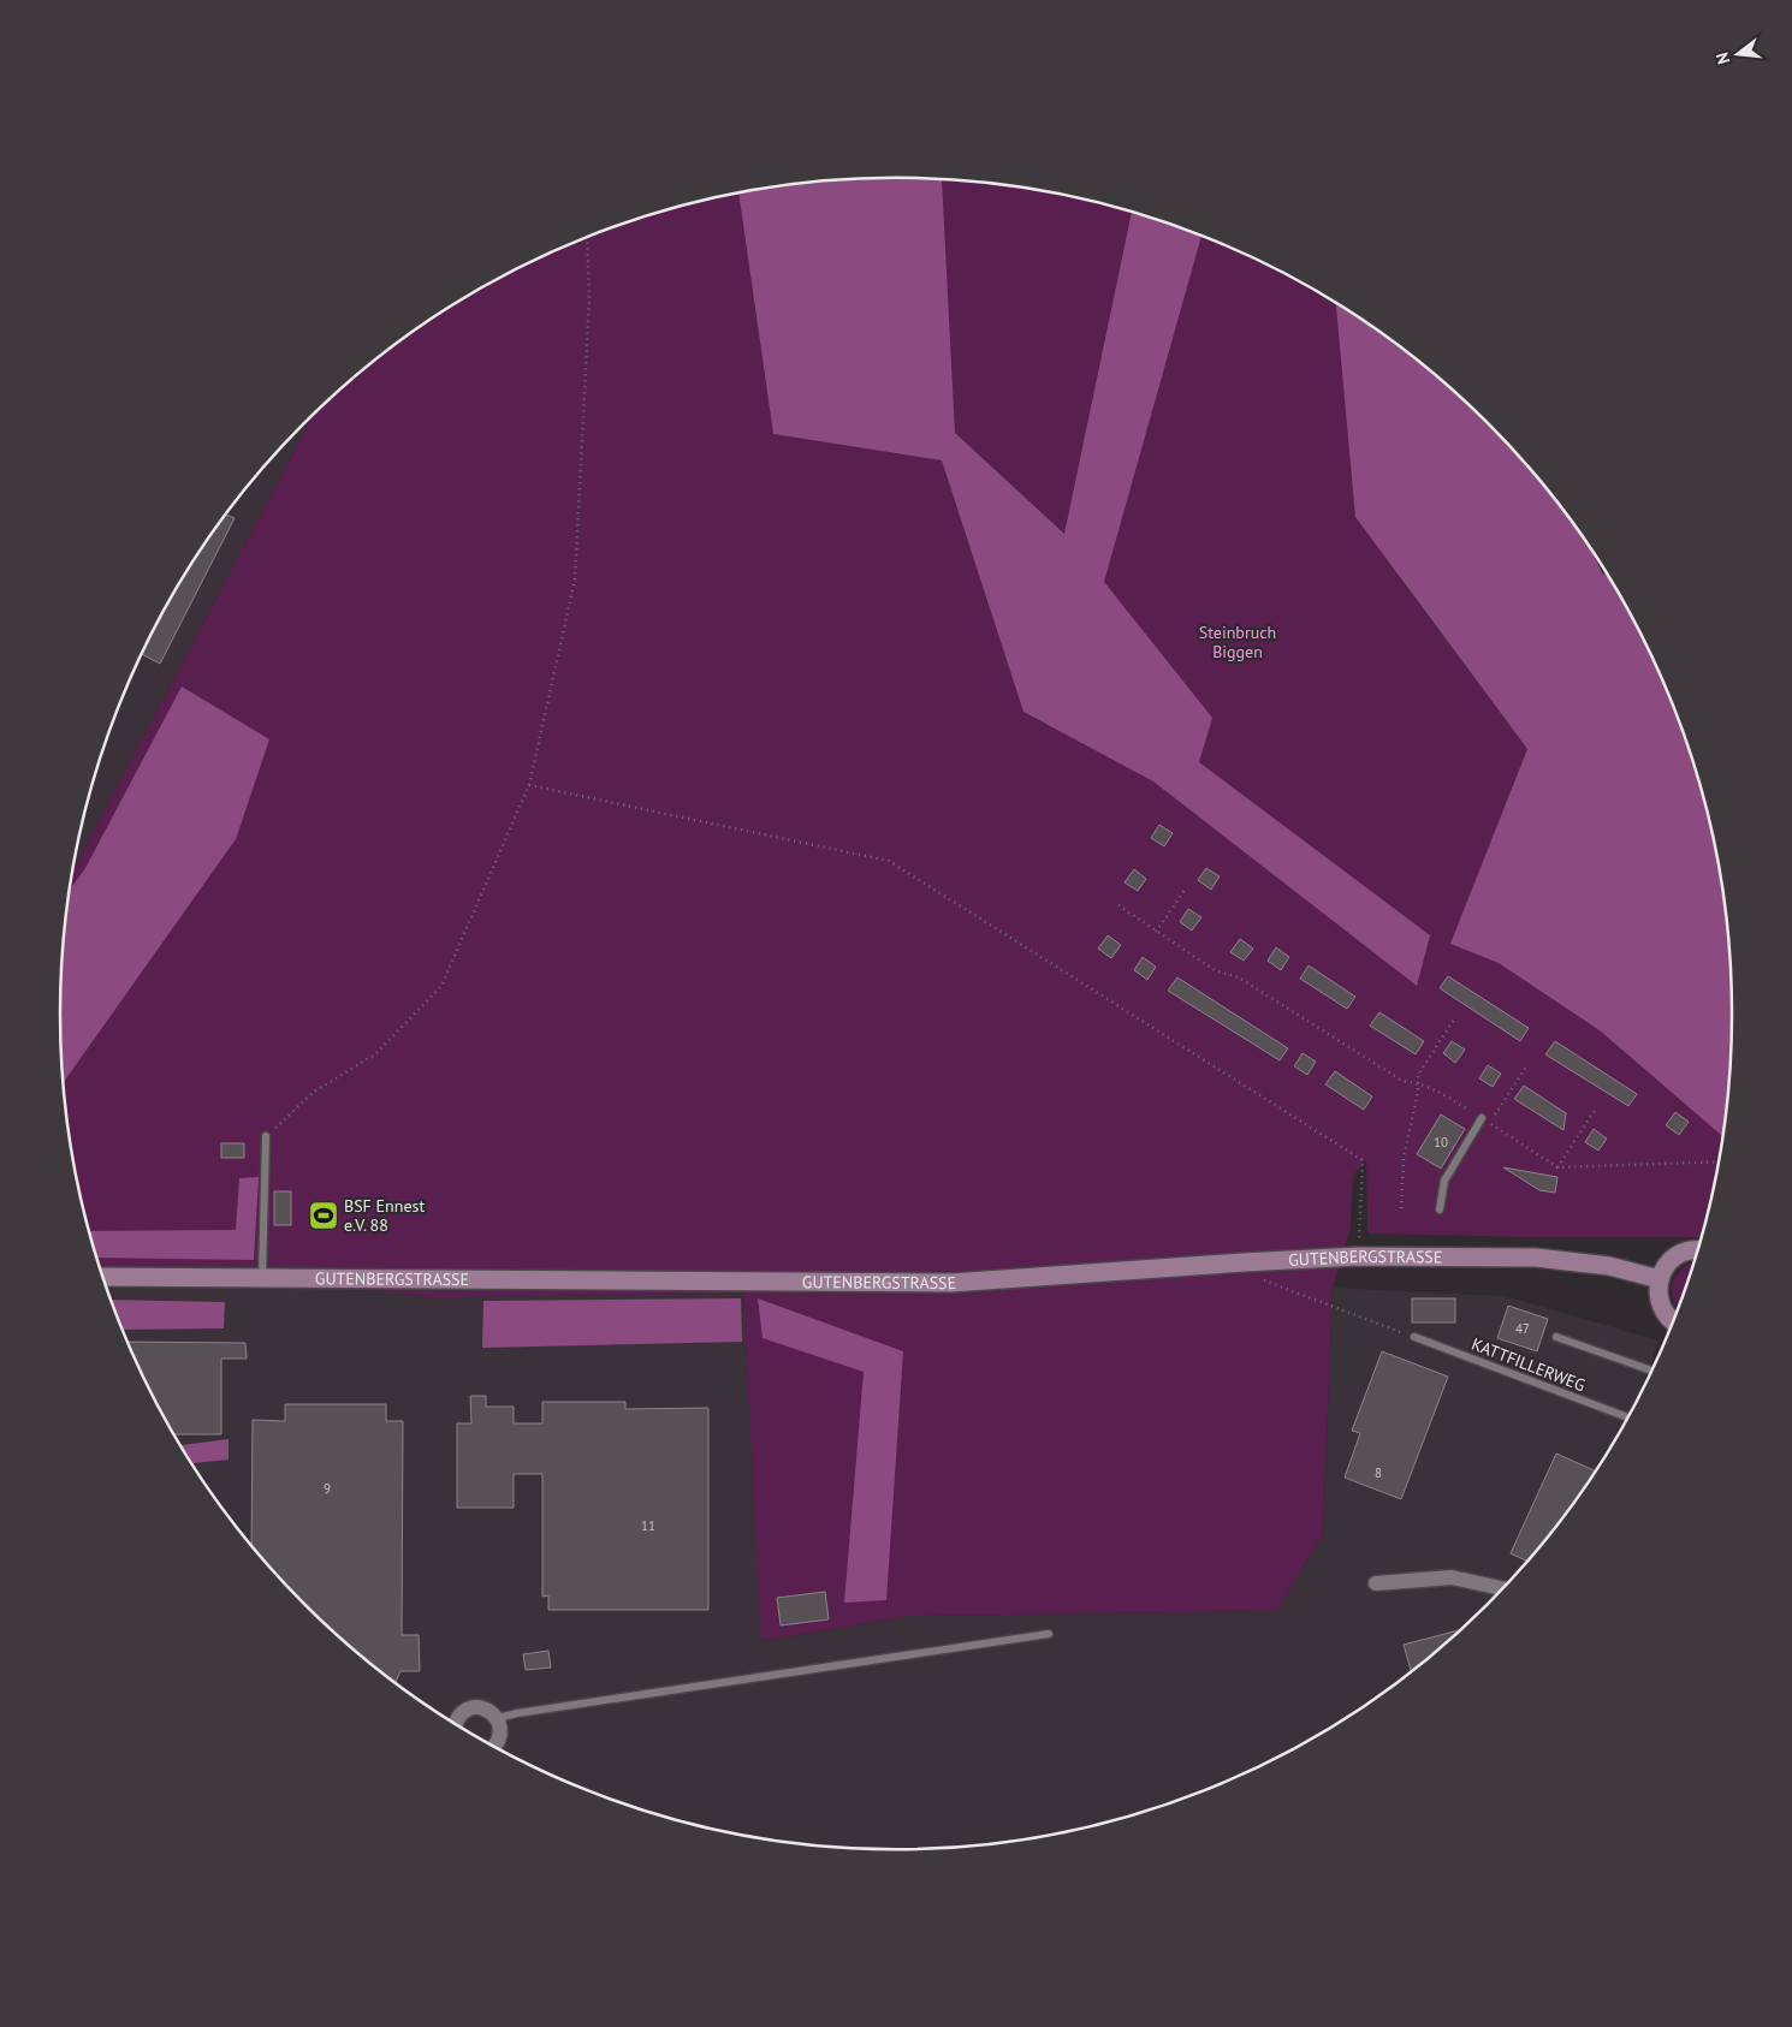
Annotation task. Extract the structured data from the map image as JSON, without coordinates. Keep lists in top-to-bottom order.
{
  "streets": {
    "main road": ["GUTENBERGSTRASSE"],
    "lane": ["KATTFILLERWEG"]
  },
  "parks": ["Steinbruch Biggen"],
  "places": {
    "sports": ["BSF Ennest e.V. 88"]
  },
  "house_numbers": [
    "10",
    "47",
    "8",
    "9",
    "11"
  ],
  "north": "left"
}
